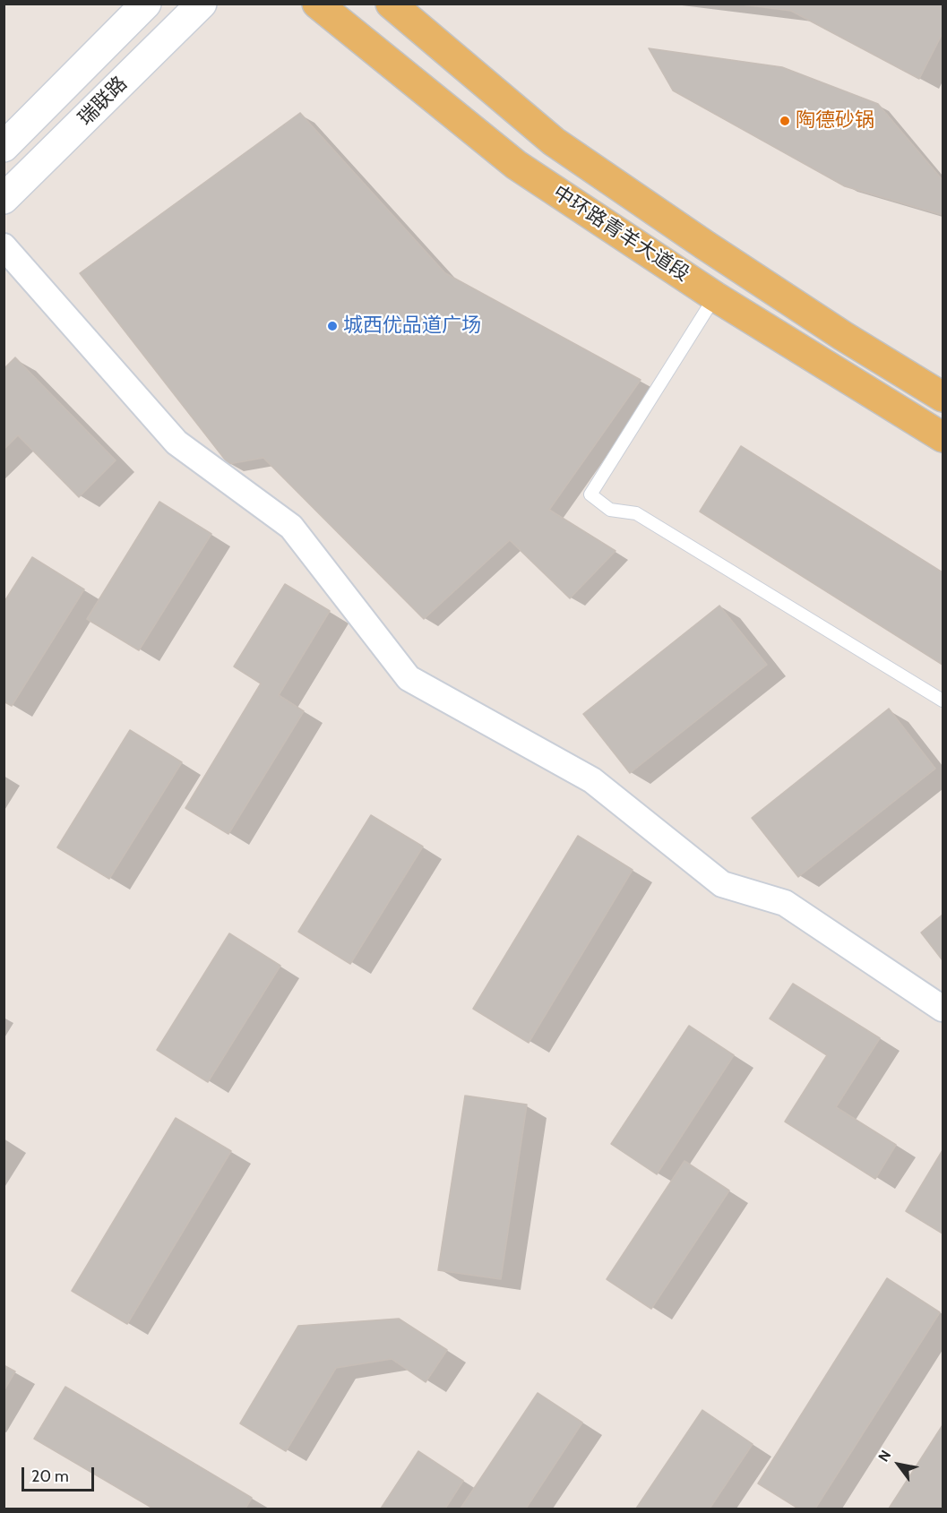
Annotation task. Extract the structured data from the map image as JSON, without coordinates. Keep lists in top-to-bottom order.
{
  "streets": {
    "main road": ["瑞联路", "中环路青羊大道段"]
  },
  "places": ["陶德砂锅", "城西优品道广场"],
  "scale_bar": "20 m",
  "north": "top left"
}
